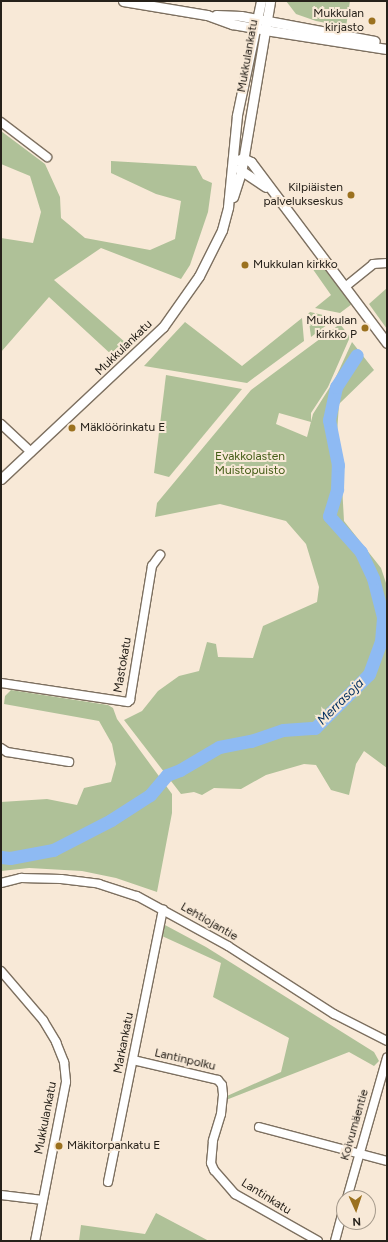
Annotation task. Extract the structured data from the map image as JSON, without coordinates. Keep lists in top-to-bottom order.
{
  "streets": {
    "street": [
      "Mukkulankatu",
      "Mastokatu",
      "Lehtiojantie",
      "Markankatu",
      "Lantinpolku",
      "Koivumäentie",
      "Lantinkatu"
    ]
  },
  "crossings": [
    ["Lehtiojantie", "Markankatu"],
    ["Markankatu", "Lantinpolku"],
    ["Lantinpolku", "Lantinkatu"]
  ],
  "water": ["Merrasoja"],
  "parks": ["Evakkolasten Muistopuisto"],
  "places": [
    "Mukkulan kirjasto",
    "Kilpiäisten palvelukseskus",
    "Mukkulan kirkko",
    "Mukkulan kirkko P",
    "Mäklöörinkatu E",
    "Mäkitorpankatu E"
  ],
  "north": "bottom"
}
